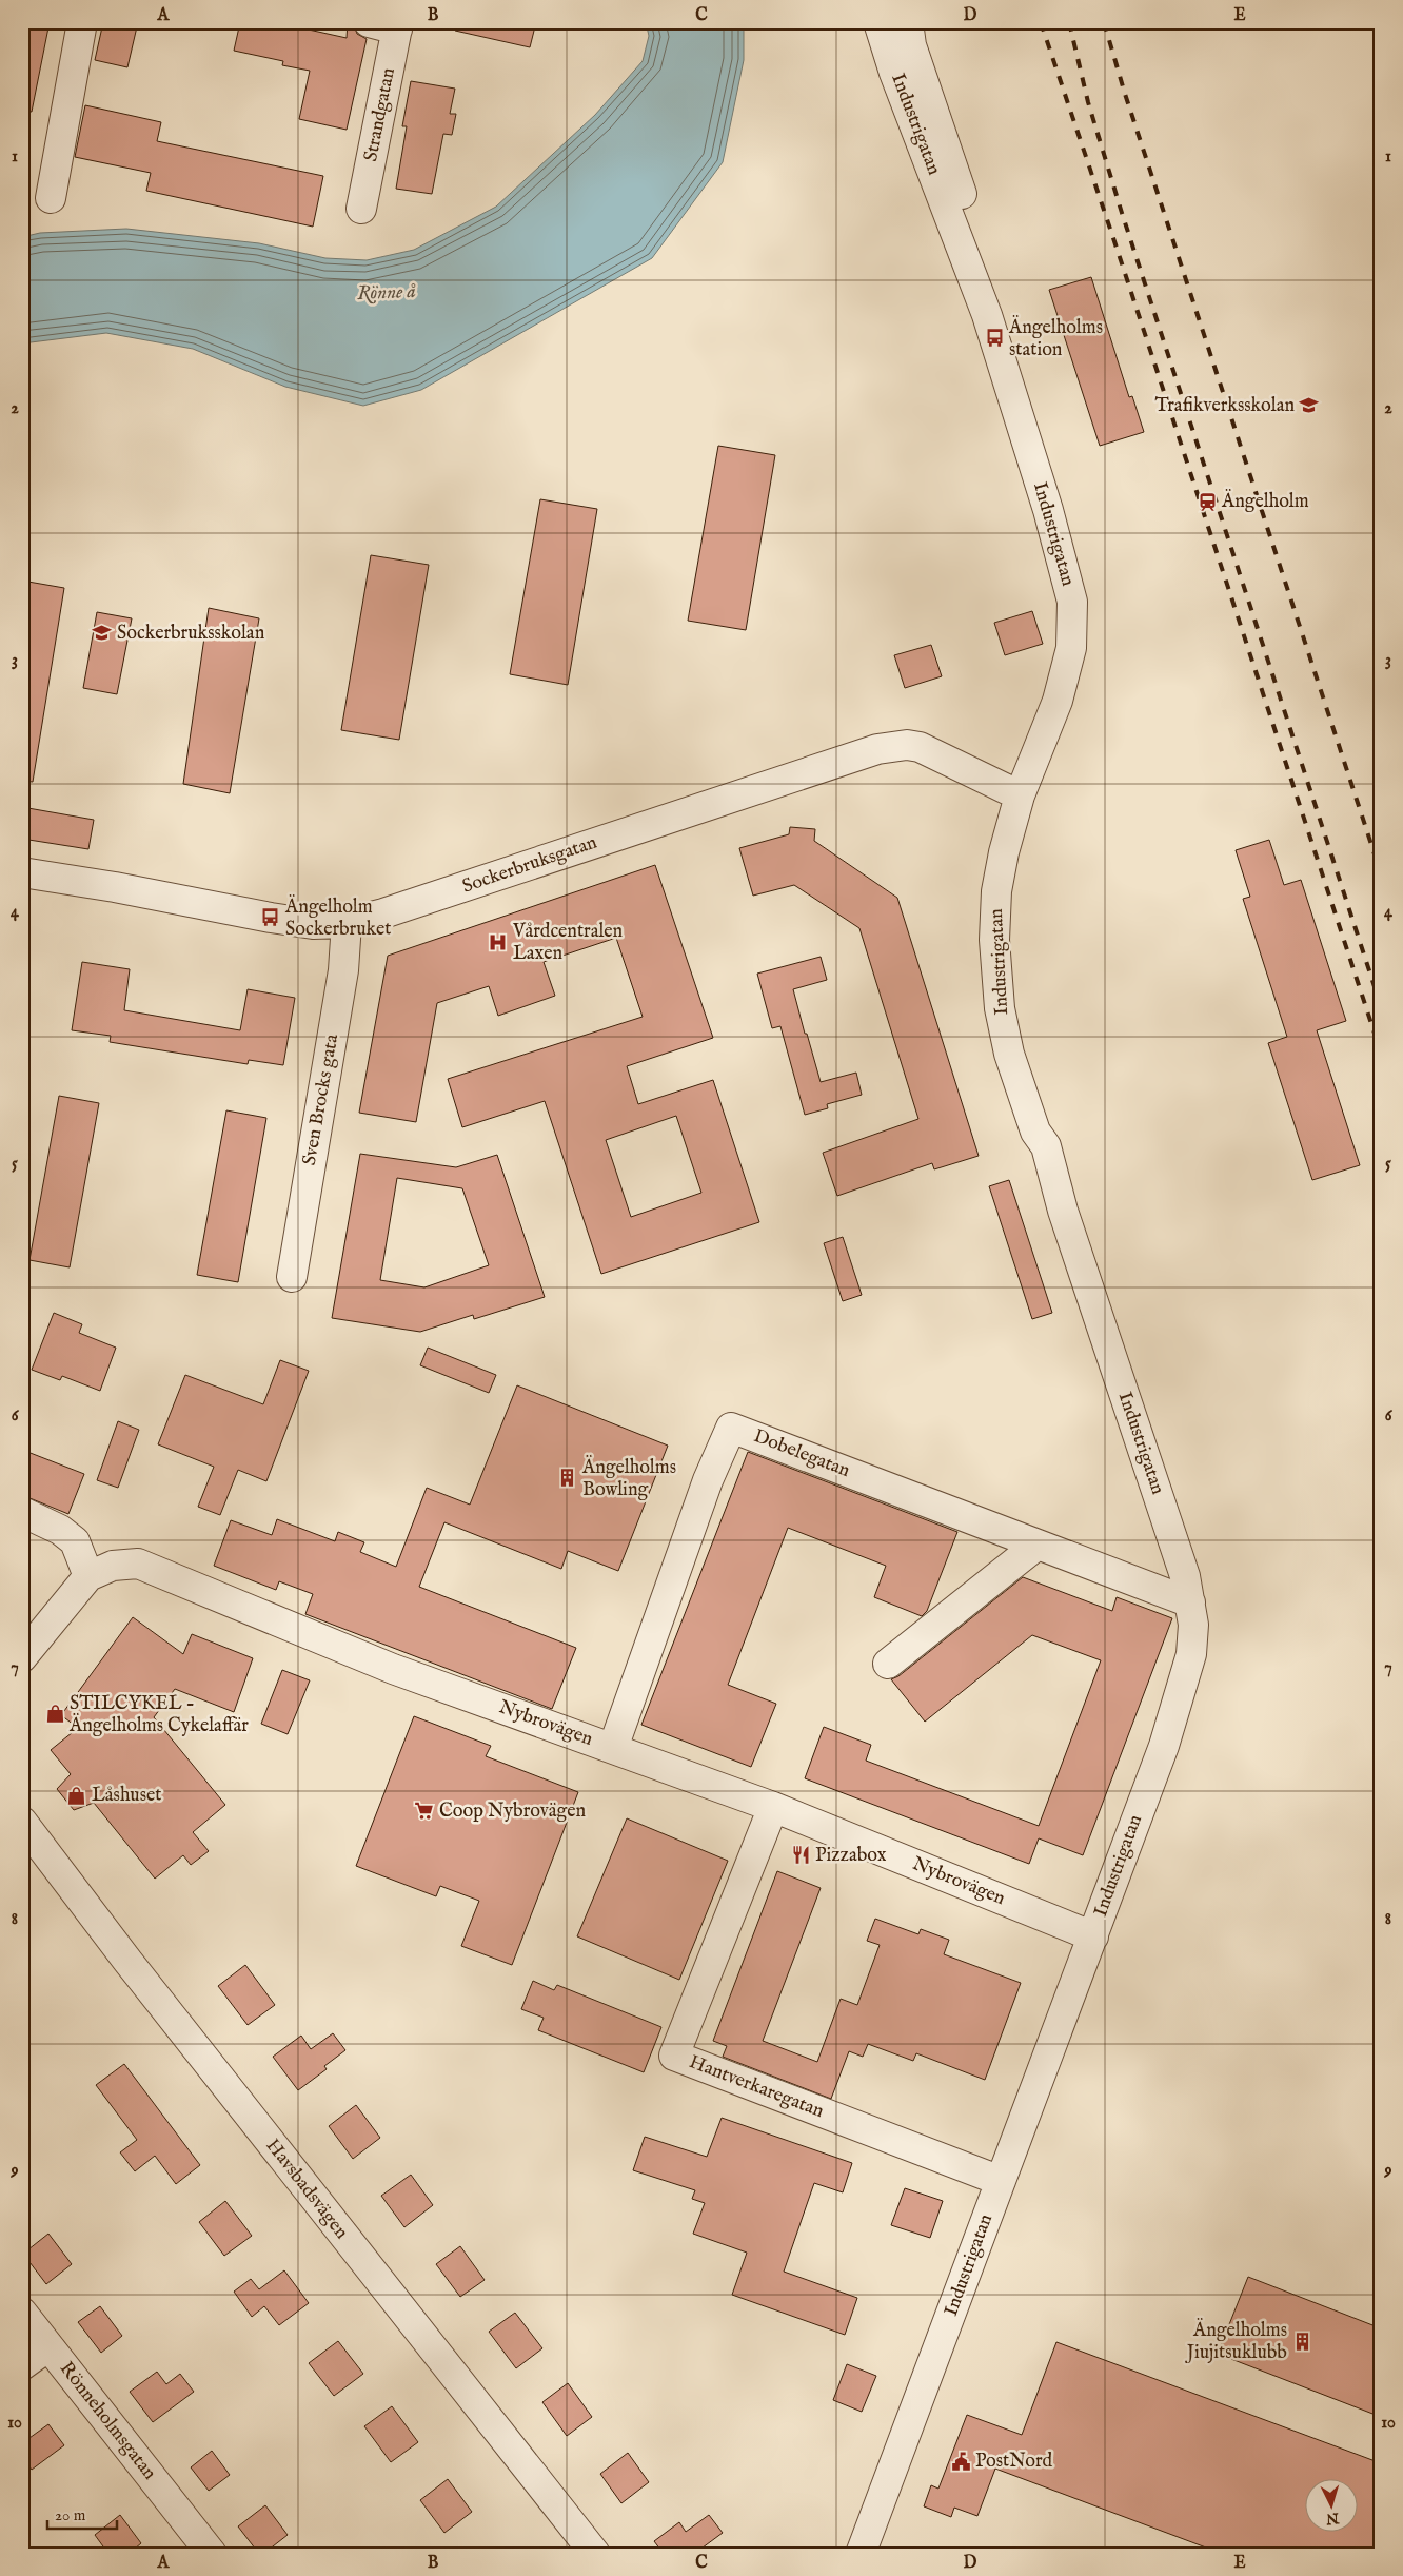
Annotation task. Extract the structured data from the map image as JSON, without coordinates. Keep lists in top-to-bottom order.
{
  "streets": {
    "street": [
      "Strandgatan",
      "Industrigatan",
      "Sockerbruksgatan",
      "Sven Brocks gata",
      "Dobelegatan",
      "Nybrovägen",
      "Hantverkaregatan",
      "Havsbadsvägen",
      "Rönneholmsgatan"
    ]
  },
  "crossings": [
    ["Industrigatan", "Sockerbruksgatan"],
    ["Industrigatan", "Dobelegatan"],
    ["Industrigatan", "Nybrovägen"],
    ["Industrigatan", "Hantverkaregatan"],
    ["Sockerbruksgatan", "Sven Brocks gata"],
    ["Dobelegatan", "Nybrovägen"],
    ["Nybrovägen", "Hantverkaregatan"]
  ],
  "water": ["Rönne å"],
  "places": {
    "bus stop": ["Ängelholms station", "Ängelholm Sockerbruket"],
    "school or university": ["Trafikverksskolan", "Sockerbruksskolan"],
    "station": ["Ängelholm"],
    "hospital": ["Vårdcentralen Laxen"],
    "building": ["Ängelholms Bowling", "Ängelholms Jiujitsuklubb"],
    "shop": ["STILCYKEL - Ängelholms Cykelaffär", "Låshuset"],
    "supermarket": ["Coop Nybrovägen"],
    "restaurant": ["Pizzabox"],
    "public building": ["PostNord"]
  },
  "scale_bar": "20 m",
  "north": "bottom",
  "grid": {
    "columns": [
      "A",
      "B",
      "C",
      "D",
      "E"
    ],
    "rows": [
      "1",
      "2",
      "3",
      "4",
      "5",
      "6",
      "7",
      "8",
      "9",
      "10"
    ]
  }
}
